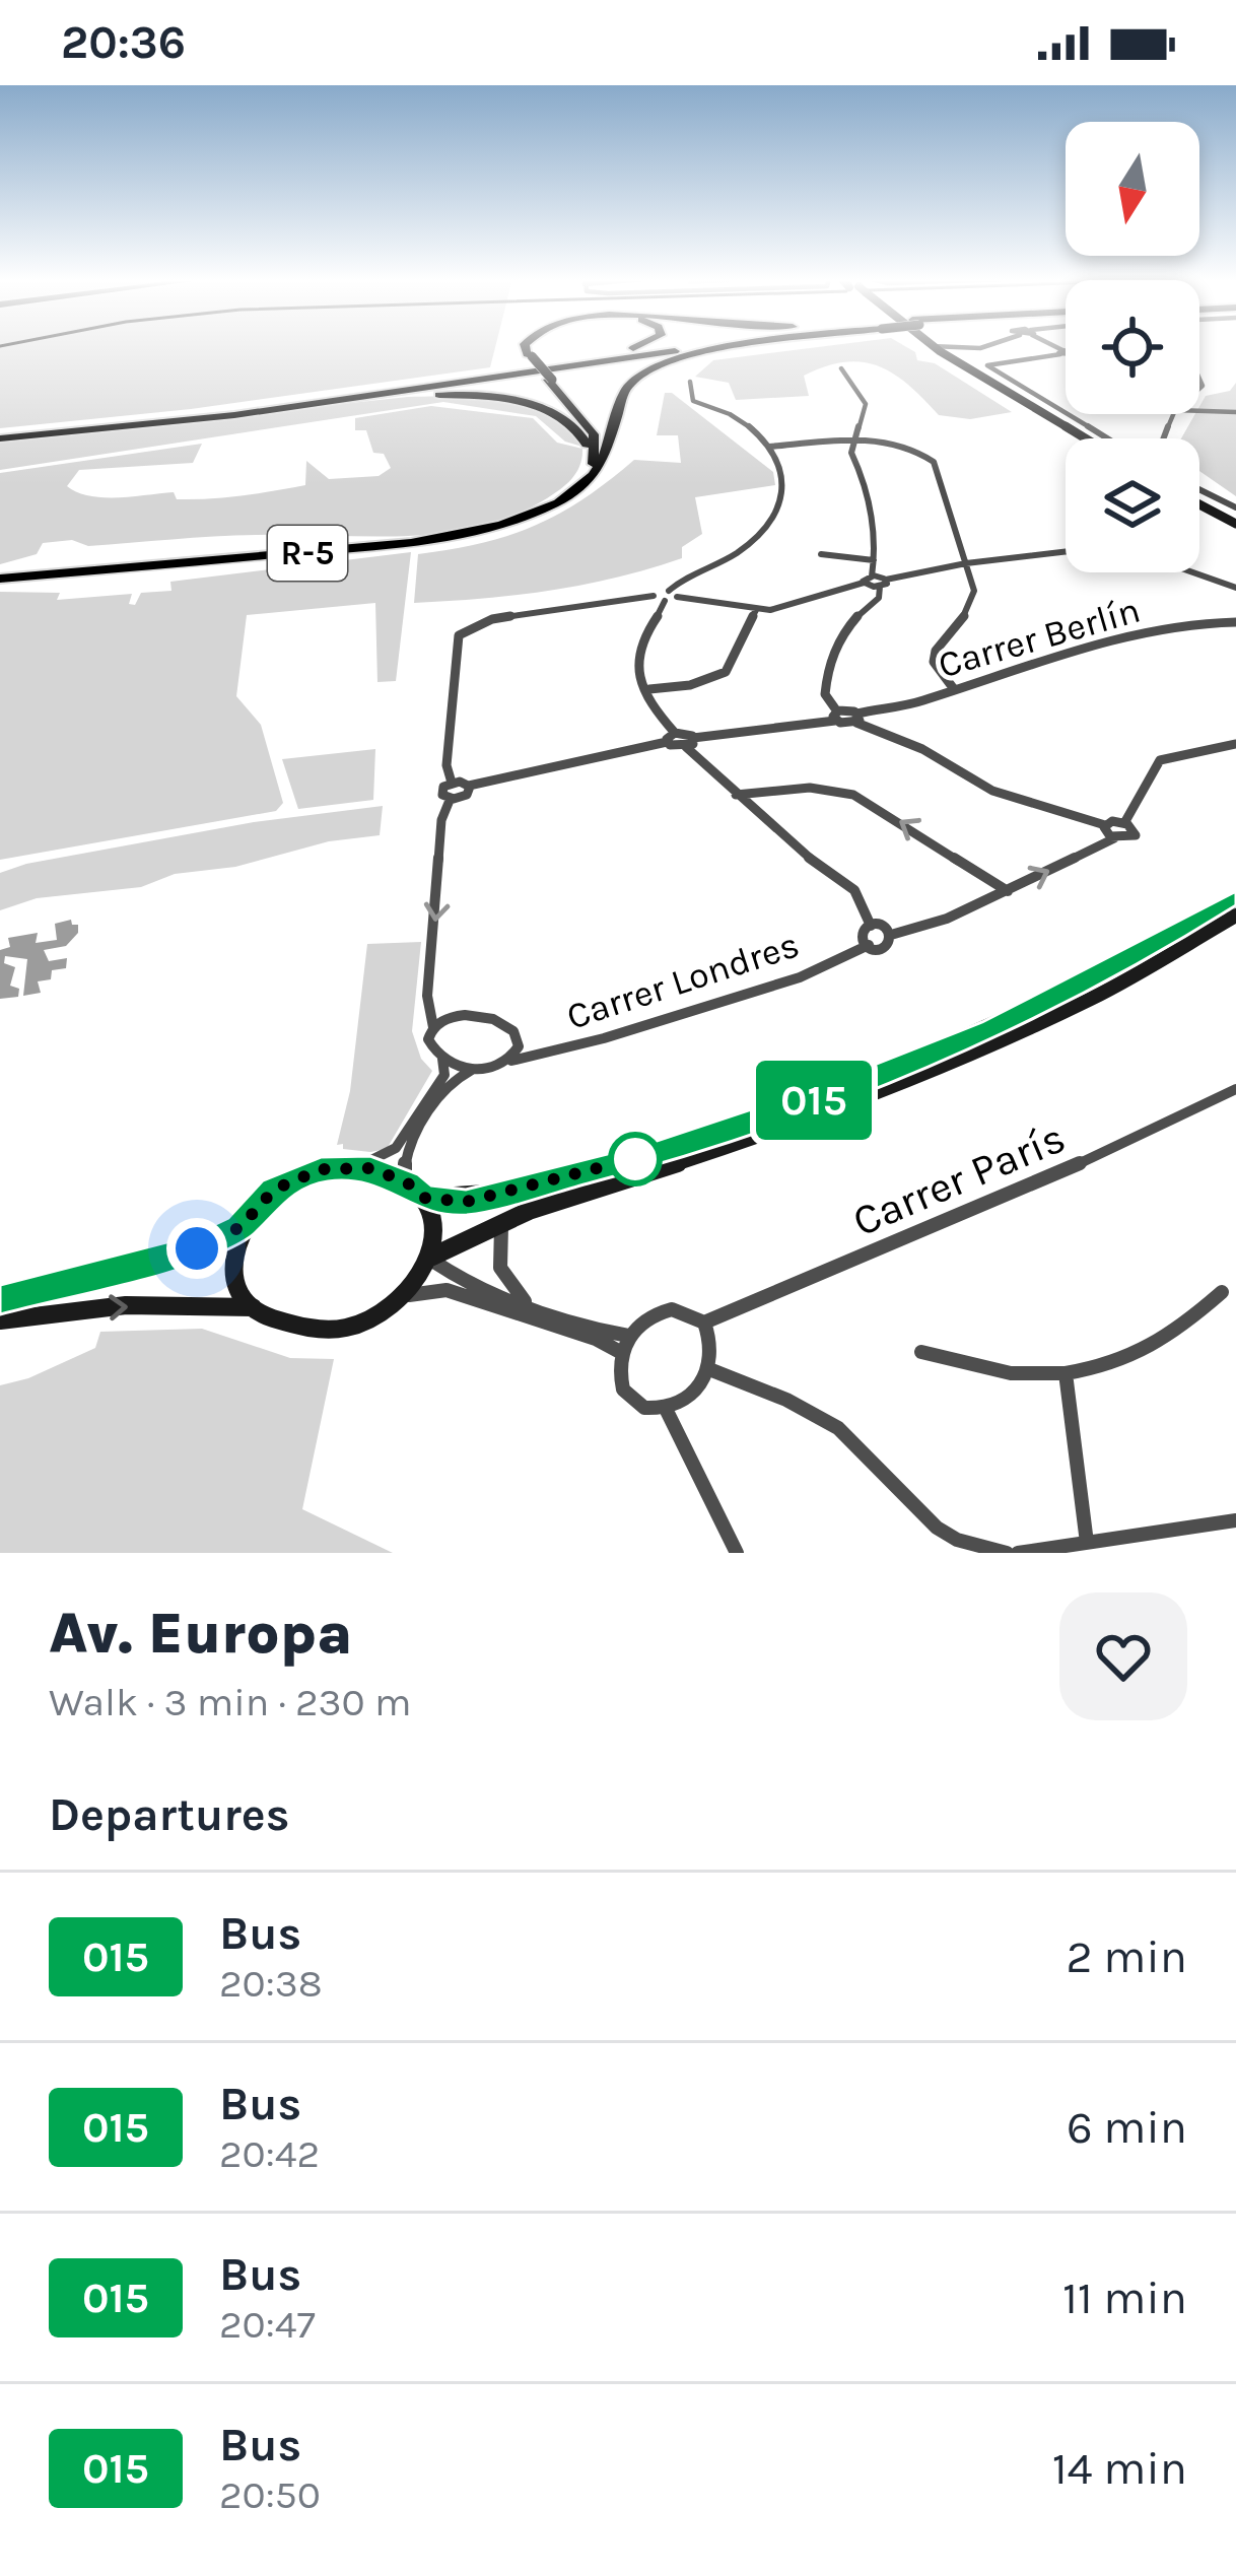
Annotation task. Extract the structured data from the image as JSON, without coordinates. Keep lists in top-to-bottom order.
{
  "streets": {
    "highway": ["R-5"],
    "street": ["Carrer Berlín", "Carrer Londres", "Carrer París"]
  },
  "lines": ["bus line 015"],
  "north": "bottom",
  "page": {
    "status": "20:36",
    "on_map": "015",
    "heading": [
      ["Av. Europa", "Walk · 3 min · 230 m"],
      "Departures"
    ],
    "list": [
      {
        "mark": "015",
        "name": "Bus",
        "note": "20:38",
        "value": "2 min"
      },
      {
        "mark": "015",
        "name": "Bus",
        "note": "20:42",
        "value": "6 min"
      },
      {
        "mark": "015",
        "name": "Bus",
        "note": "20:47",
        "value": "11 min"
      },
      {
        "mark": "015",
        "name": "Bus",
        "note": "20:50",
        "value": "14 min"
      }
    ]
  }
}
